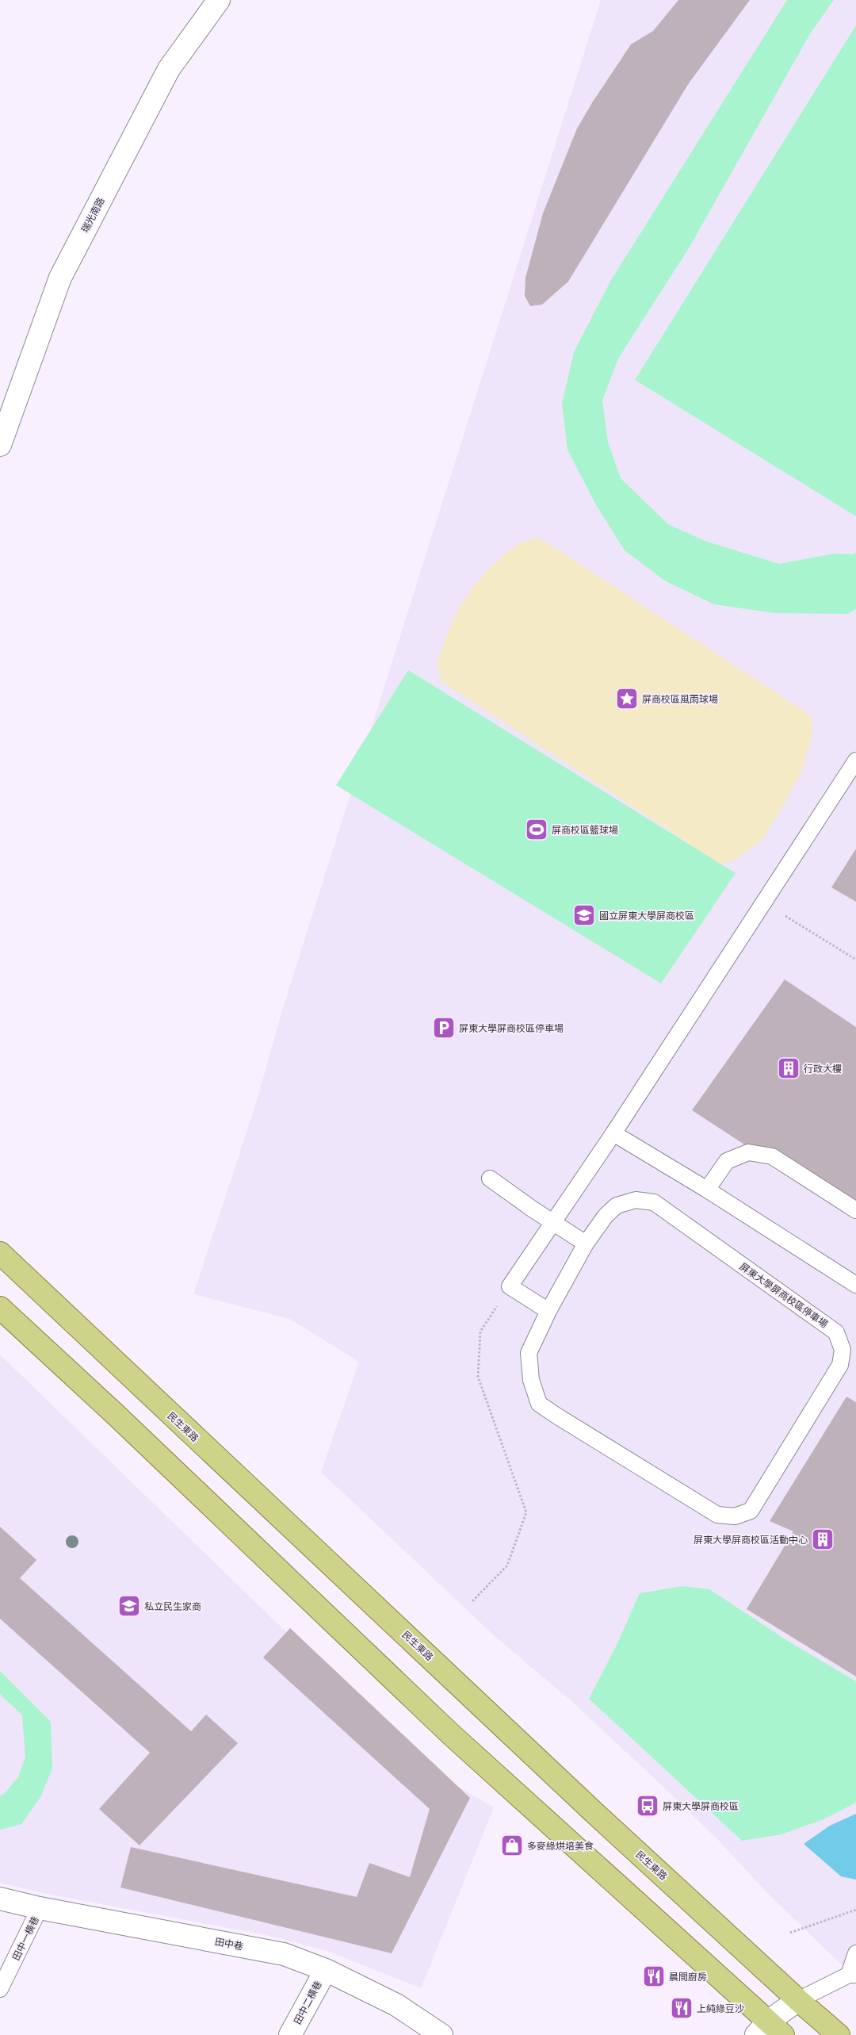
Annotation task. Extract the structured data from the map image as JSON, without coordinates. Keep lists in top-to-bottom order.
{
  "streets": {
    "main road": ["民生東路"],
    "street": ["瑞光南路", "田中巷", "田中二橫巷"],
    "lane": ["屏東大學屏商校區停車場", "田中一橫巷"]
  },
  "crossings": [
    ["田中一橫巷", "田中巷"],
    ["田中巷", "田中二橫巷"]
  ],
  "places": {
    "place": ["屏商校區風雨球場"],
    "sports": ["屏商校區籃球場"],
    "school or university": ["國立屏東大學屏商校區", "私立民生家商"],
    "parking": ["屏東大學屏商校區停車場"],
    "building": ["行政大樓", "屏東大學屏商校區活動中心"],
    "bus stop": ["屏東大學屏商校區"],
    "shop": ["多麥綠烘培美食"],
    "restaurant": ["晨間廚房", "上純綠豆沙"]
  }
}
